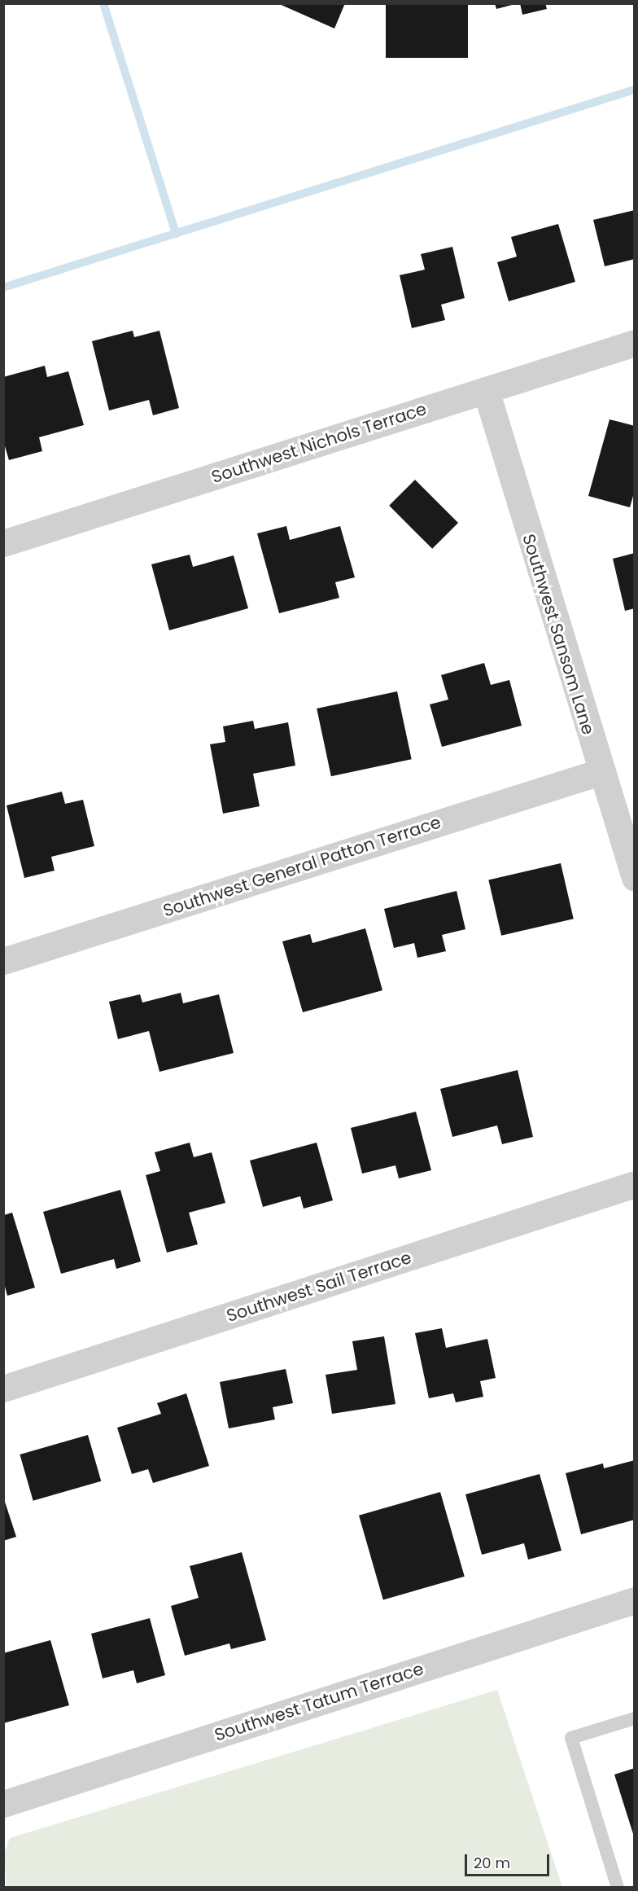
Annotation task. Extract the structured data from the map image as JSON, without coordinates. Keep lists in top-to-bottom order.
{
  "streets": {
    "street": [
      "Southwest Nichols Terrace",
      "Southwest Sansom Lane",
      "Southwest General Patton Terrace",
      "Southwest Sail Terrace",
      "Southwest Tatum Terrace"
    ]
  },
  "crossings": [
    ["Southwest Nichols Terrace", "Southwest Sansom Lane"],
    ["Southwest Sansom Lane", "Southwest General Patton Terrace"]
  ],
  "scale_bar": "20 m"
}
